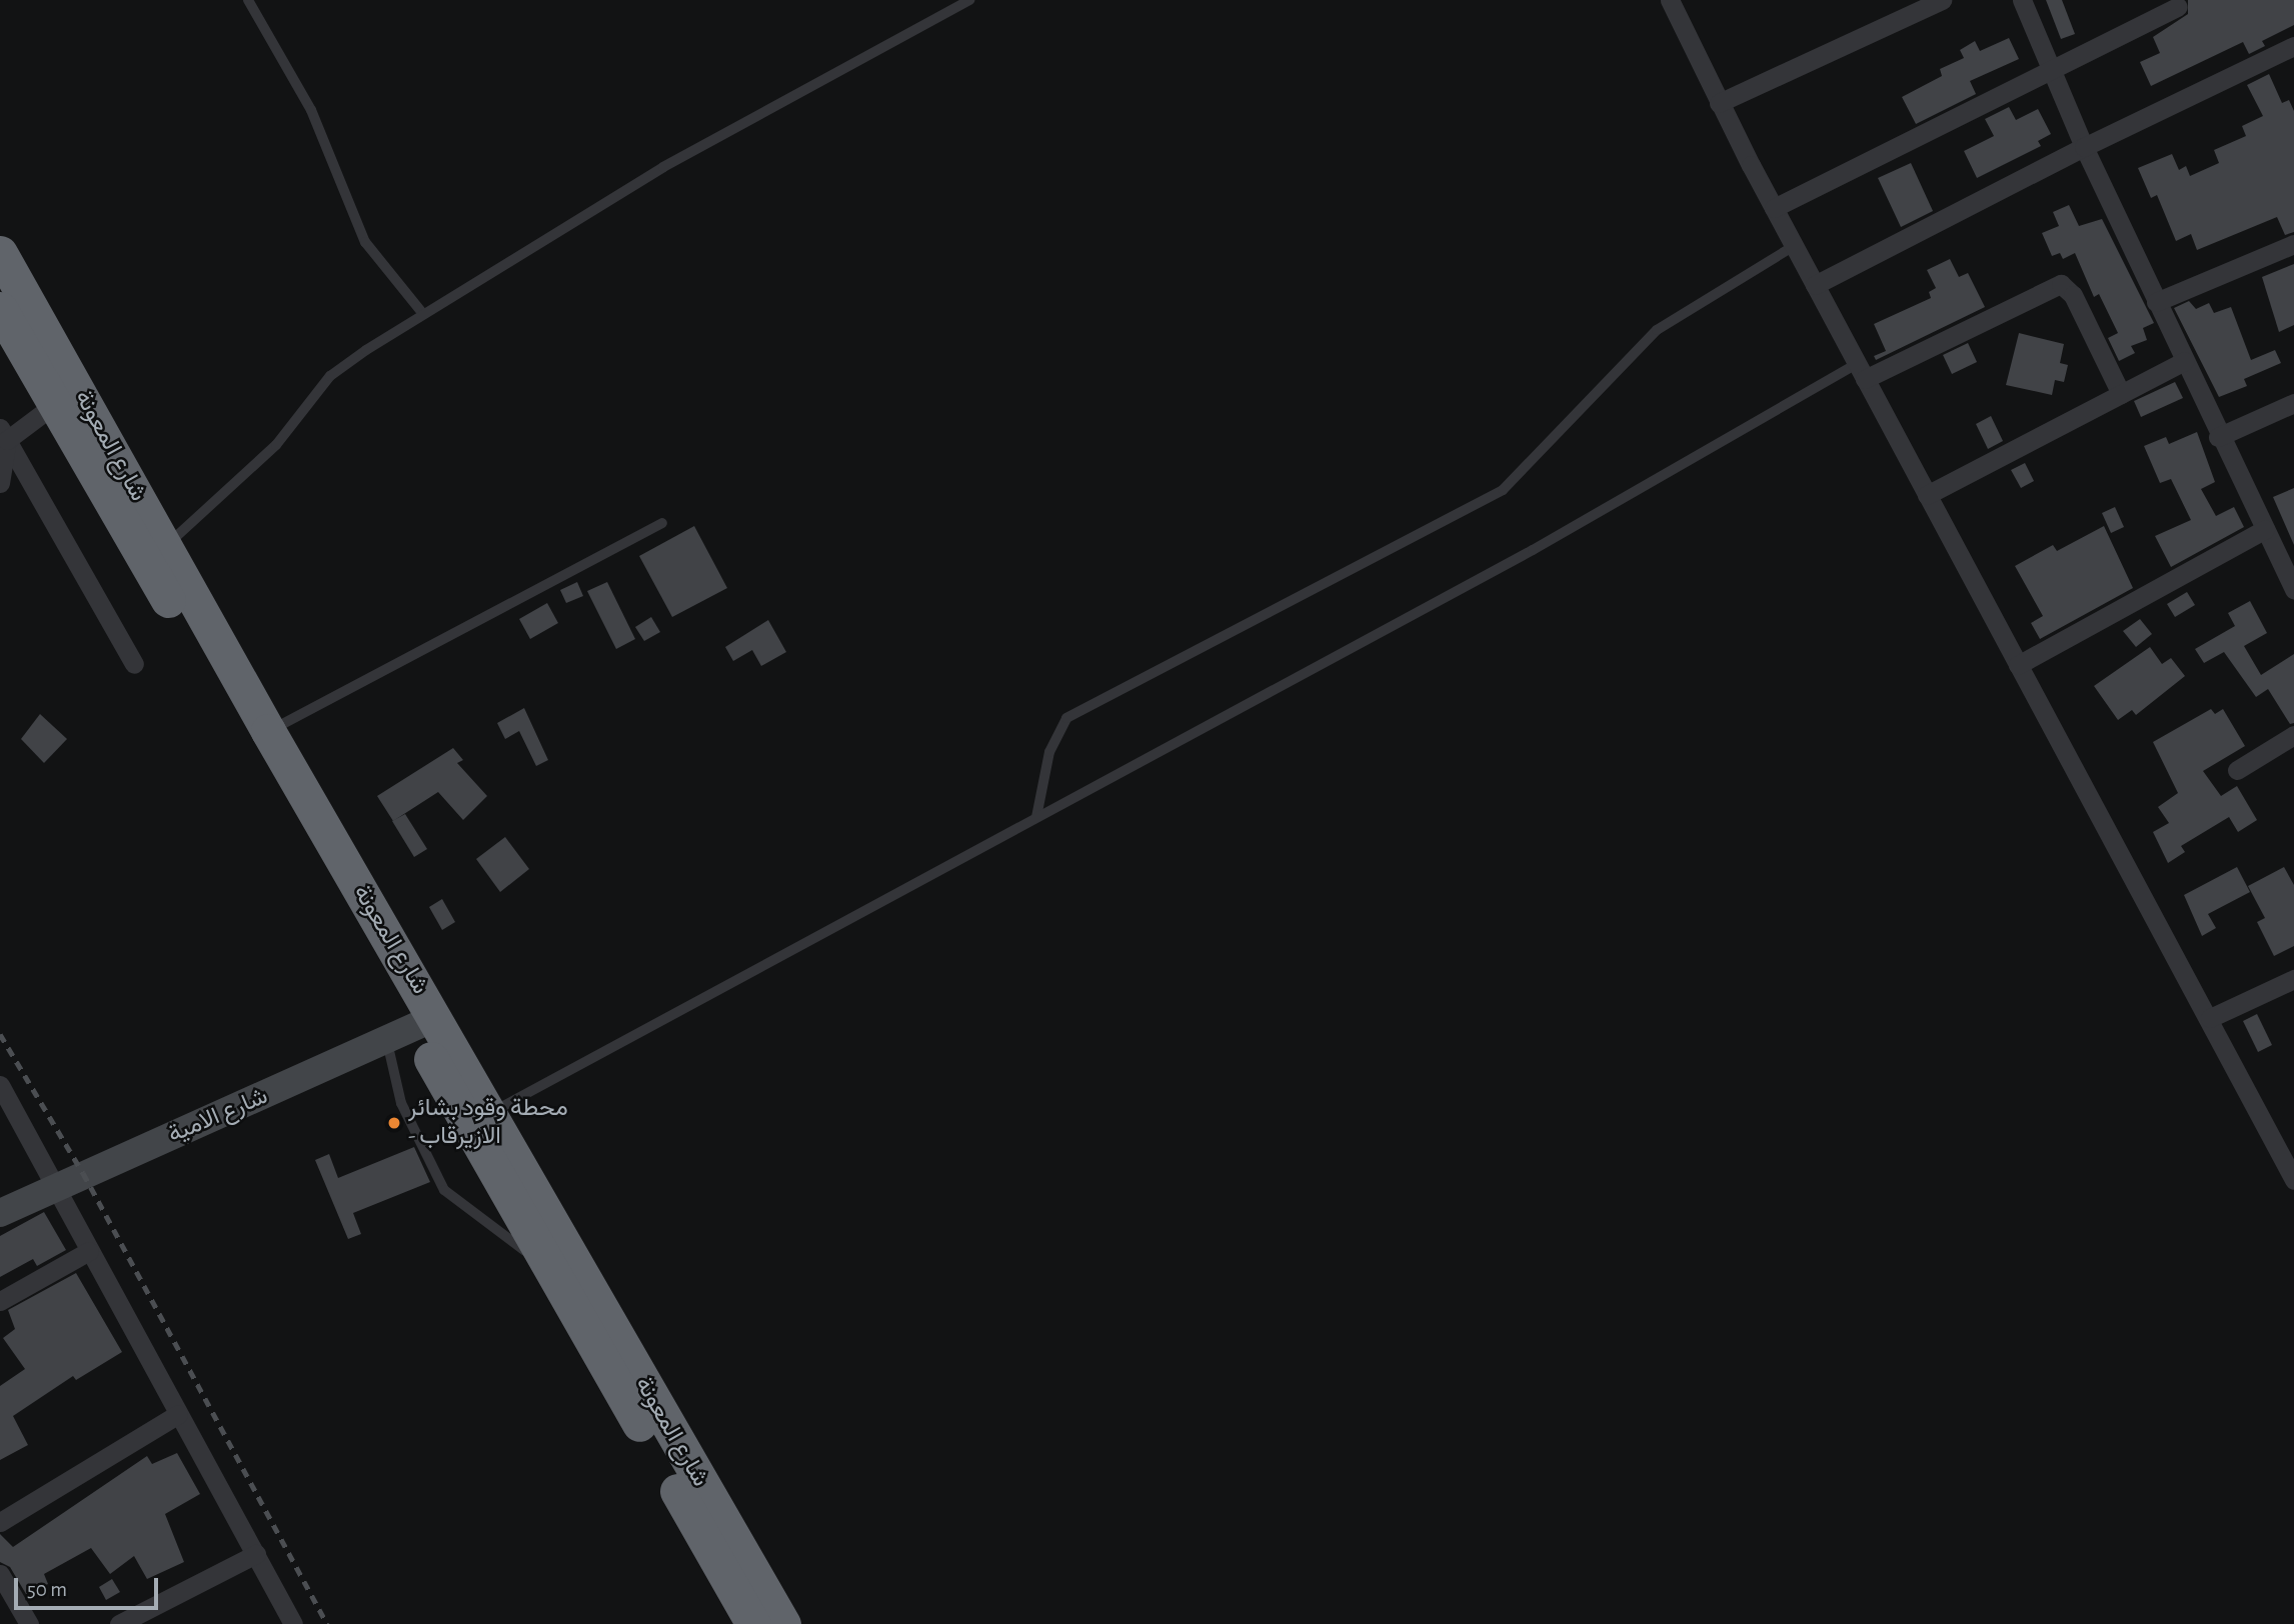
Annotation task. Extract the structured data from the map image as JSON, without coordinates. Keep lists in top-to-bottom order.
{
  "streets": {
    "highway": ["شارع المعونة"],
    "street": ["شارع الامية"]
  },
  "crossings": [
    ["شارع المعونة", "شارع الامية"]
  ],
  "places": ["محطة وقود بشائر - الازيرقاب"],
  "scale_bar": "50 m"
}
